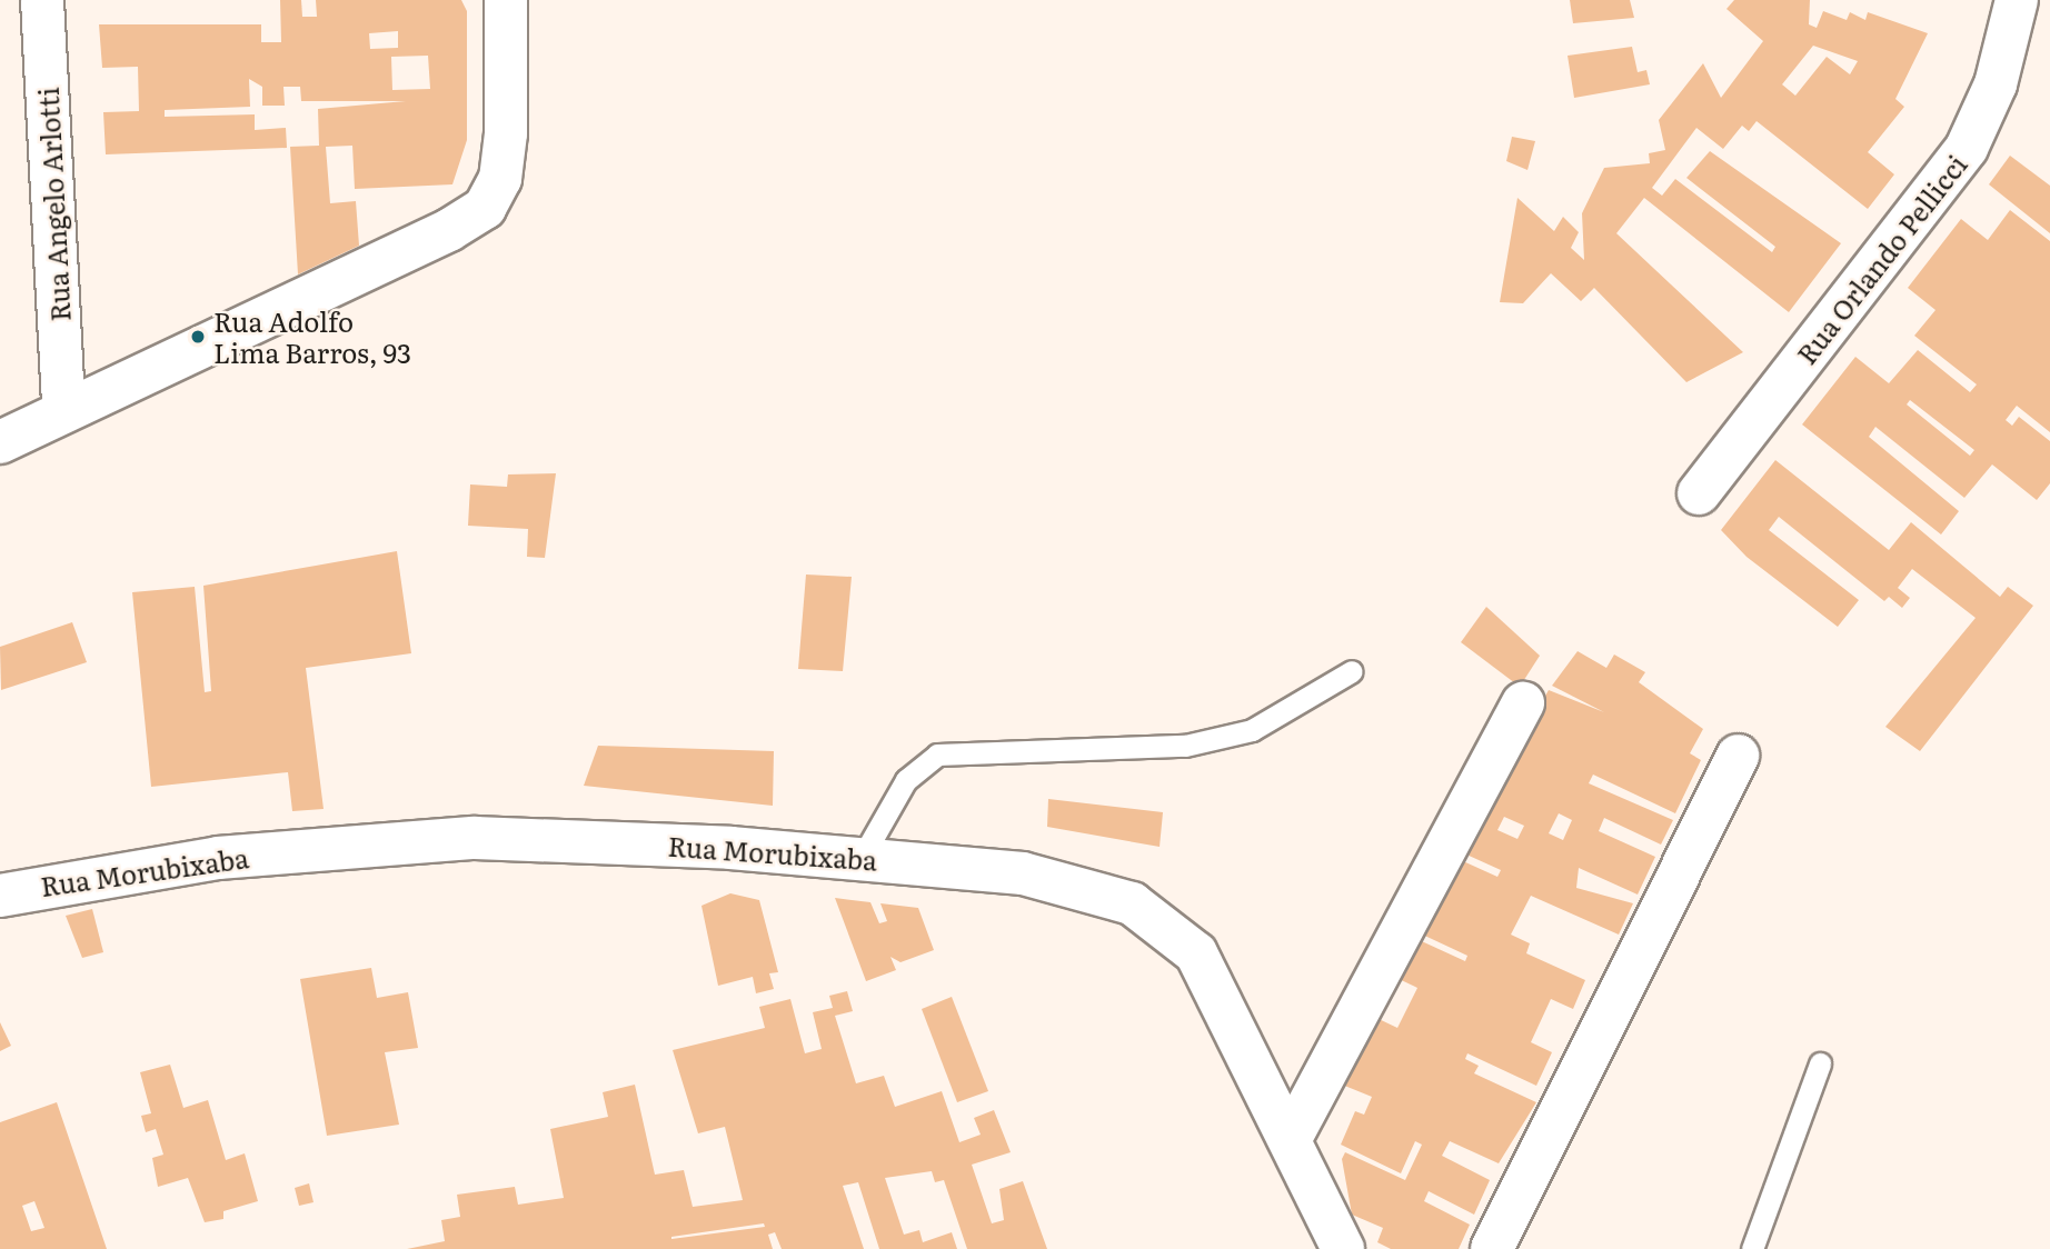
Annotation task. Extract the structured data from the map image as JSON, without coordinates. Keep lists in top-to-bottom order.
{
  "streets": {
    "street": ["Rua Angelo Arlotti", "Rua Orlando Pellicci", "Rua Morubixaba"]
  },
  "places": ["Rua Adolfo Lima Barros, 93"]
}
